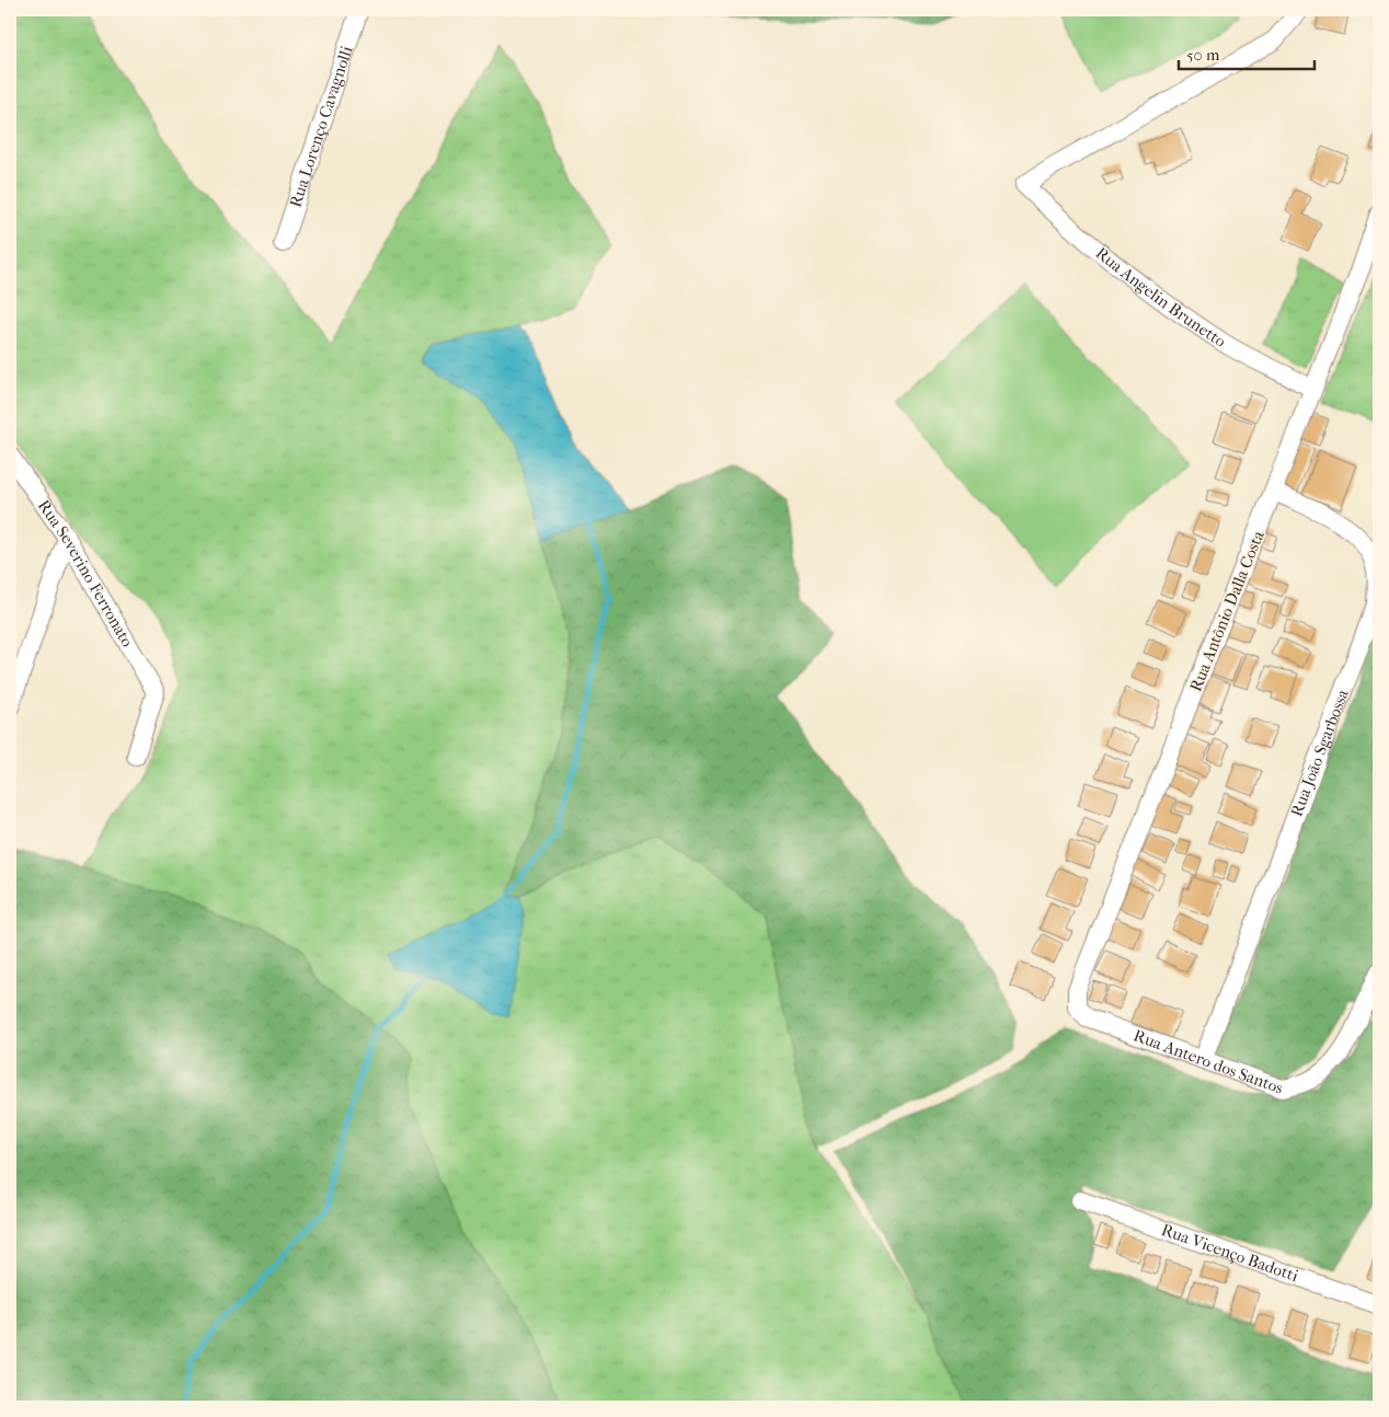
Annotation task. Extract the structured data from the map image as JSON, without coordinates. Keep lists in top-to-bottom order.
{
  "streets": {
    "street": [
      "Rua Lorenço Cavagnolli",
      "Rua Angelin Brunetto",
      "Rua Severino Ferronato",
      "Rua Antônio Dalla Costa",
      "Rua João Sgarbossa",
      "Rua Antero dos Santos",
      "Rua Vicenço Badotti"
    ]
  },
  "crossings": [
    ["Rua Angelin Brunetto", "Rua Antônio Dalla Costa"],
    ["Rua Antônio Dalla Costa", "Rua João Sgarbossa"],
    ["Rua Antônio Dalla Costa", "Rua Antero dos Santos"],
    ["Rua João Sgarbossa", "Rua Antero dos Santos"]
  ],
  "scale_bar": "50 m"
}
